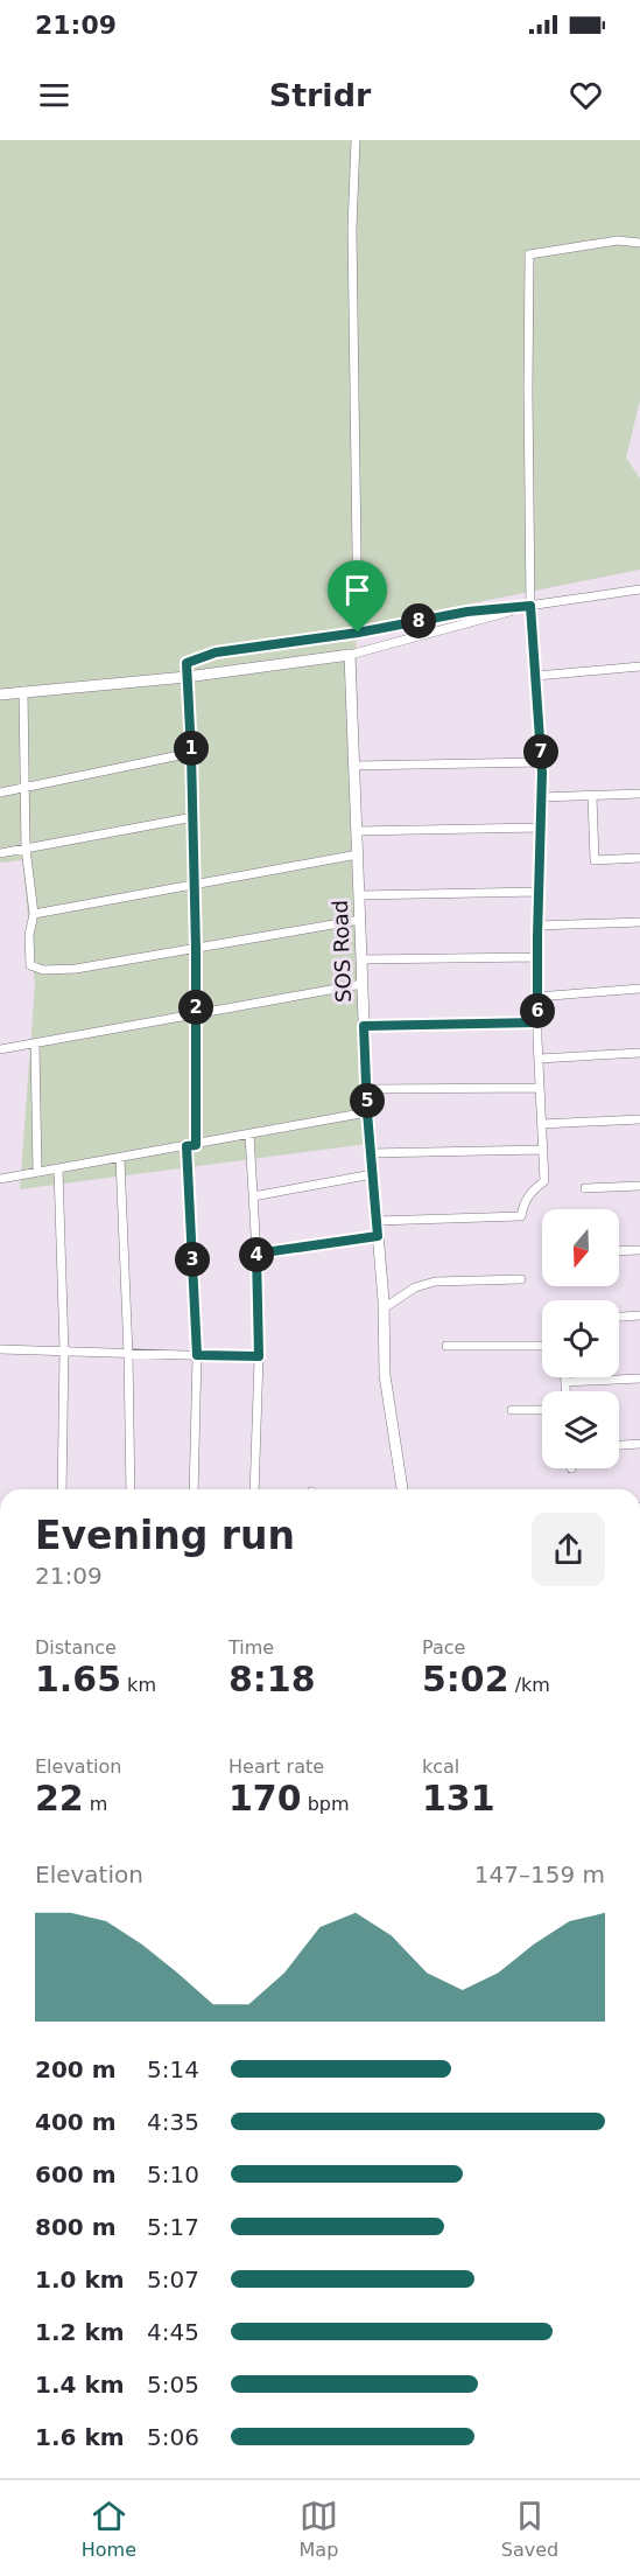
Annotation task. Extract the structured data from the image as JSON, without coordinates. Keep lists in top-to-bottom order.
{
  "streets": {
    "street": ["SOS Road"]
  },
  "north": "bottom",
  "page": {
    "status": "21:09",
    "header": "Stridr",
    "pins": [
      "8",
      "1",
      "7",
      "2",
      "6",
      "5",
      "4",
      "3"
    ],
    "heading": ["Evening run", "21:09"],
    "stats": [
      ["Distance", "1.65 km"],
      ["Time", "8:18"],
      ["Pace", "5:02 /km"],
      ["Elevation", "22 m"],
      ["Heart rate", "170 bpm"],
      ["kcal", "131"]
    ],
    "chart": ["Elevation", "147–159 m"],
    "list": [
      {
        "name": "200 m",
        "note": "5:14"
      },
      {
        "name": "400 m",
        "note": "4:35"
      },
      {
        "name": "600 m",
        "note": "5:10"
      },
      {
        "name": "800 m",
        "note": "5:17"
      },
      {
        "name": "1.0 km",
        "note": "5:07"
      },
      {
        "name": "1.2 km",
        "note": "4:45"
      },
      {
        "name": "1.4 km",
        "note": "5:05"
      },
      {
        "name": "1.6 km",
        "note": "5:06"
      }
    ],
    "tabs": ["Home", "Map", "Saved"]
  }
}
